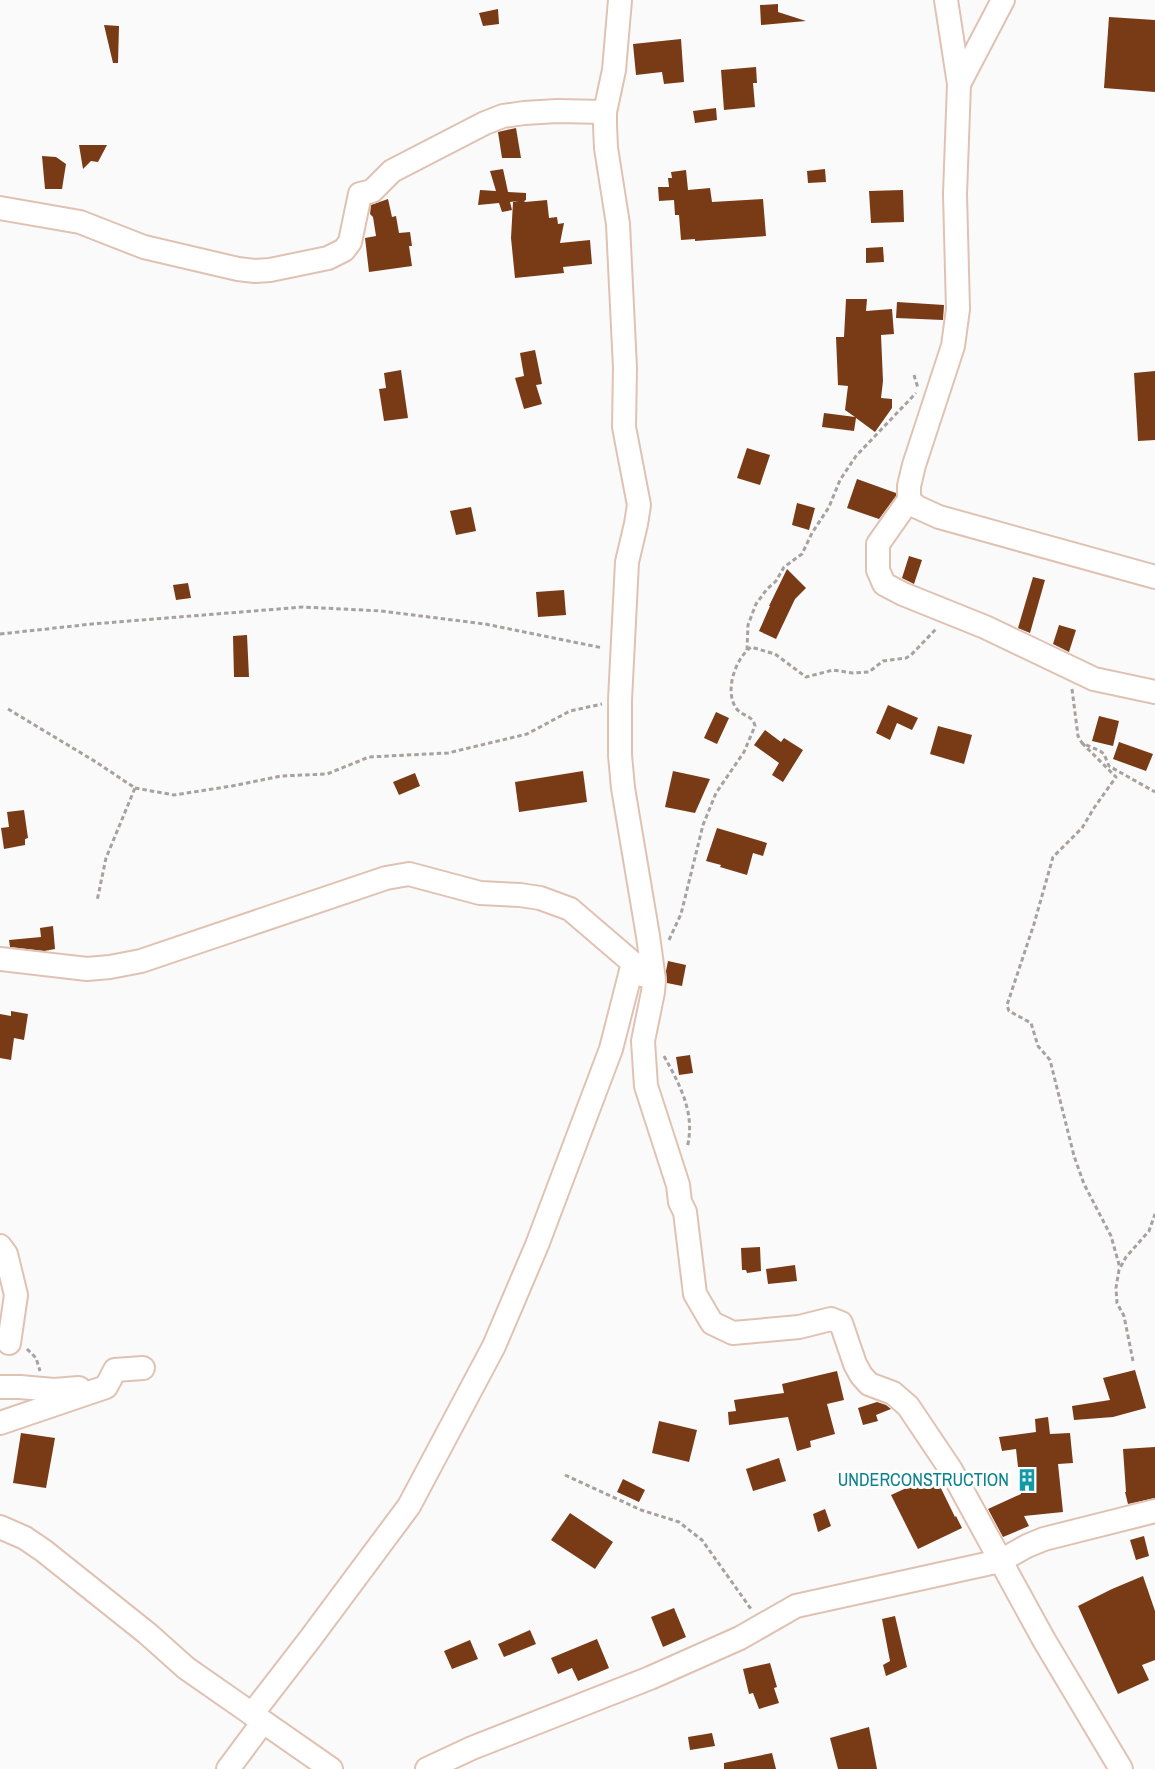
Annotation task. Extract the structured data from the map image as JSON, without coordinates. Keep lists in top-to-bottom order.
{
  "places": {
    "building": ["UNDERCONSTRUCTION"]
  }
}
